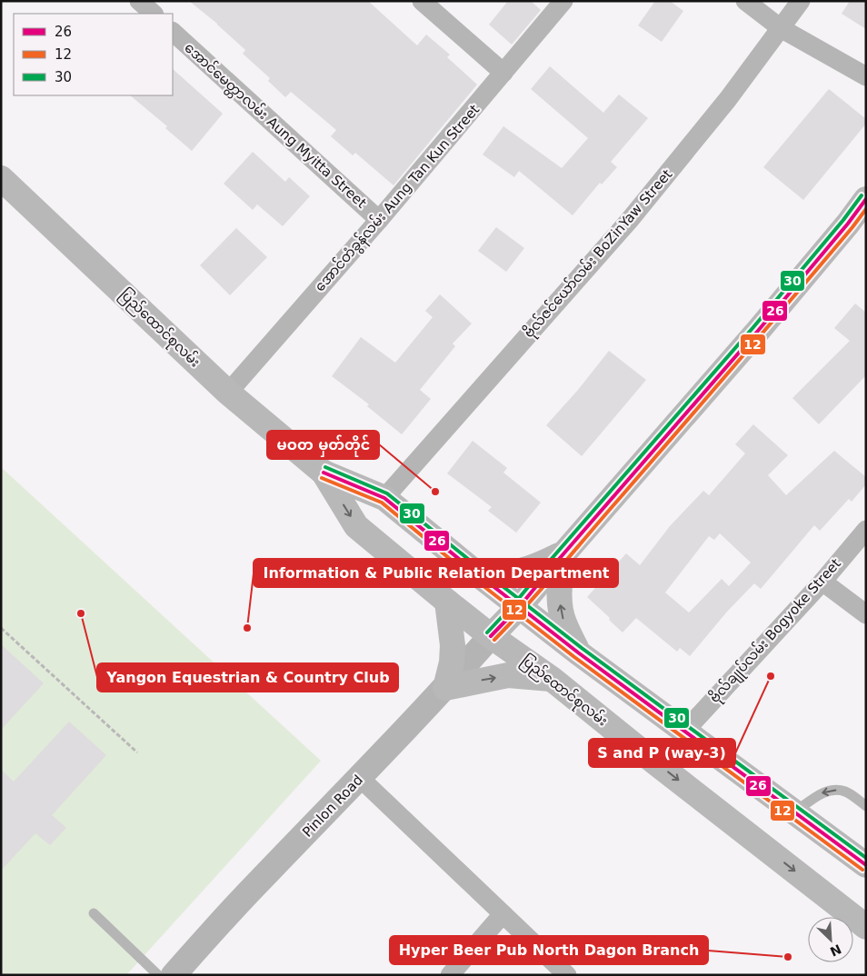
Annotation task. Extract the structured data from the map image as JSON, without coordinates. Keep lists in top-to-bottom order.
{
  "streets": {
    "main road": ["ပြည်ထောင်စုလမ်း", "Pinlon Road"],
    "street": [
      "အောင်မေတ္တာလမ်း Aung Myitta Street",
      "အောင်တံခွန်လမ်း Aung Tan Kun Street",
      "ဗိုလ်ဇင်ယော်လမ်း BoZinYaw Street",
      "ဗိုလ်ချုပ်လမ်း Bogyoke Street"
    ]
  },
  "crossings": [
    ["အောင်မေတ္တာလမ်း Aung Myitta Street", "အောင်တံခွန်လမ်း Aung Tan Kun Street"],
    ["အောင်တံခွန်လမ်း Aung Tan Kun Street", "ပြည်ထောင်စုလမ်း"],
    ["ဗိုလ်ဇင်ယော်လမ်း BoZinYaw Street", "ပြည်ထောင်စုလမ်း"],
    ["ပြည်ထောင်စုလမ်း", "ဗိုလ်ချုပ်လမ်း Bogyoke Street"],
    ["ပြည်ထောင်စုလမ်း", "Pinlon Road"]
  ],
  "places": [
    "မဝတ မှတ်တိုင်",
    "Yangon Equestrian & Country Club",
    "Information & Public Relation Department",
    "S and P (way-3)",
    "Hyper Beer Pub North Dagon Branch"
  ],
  "lines": ["transit line 30", "transit line 26", "transit line 12"],
  "legend": ["26", "12", "30"],
  "north": "bottom right"
}
